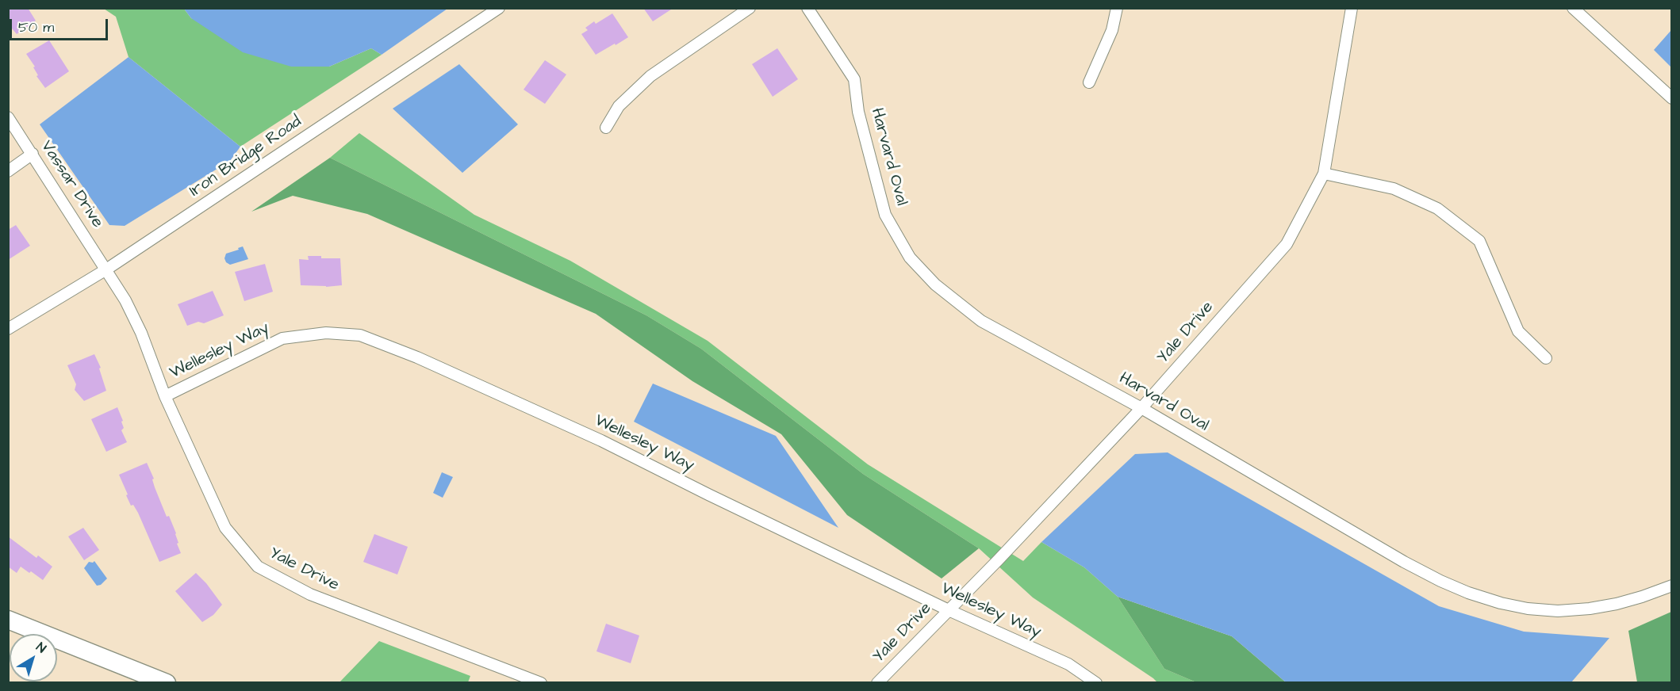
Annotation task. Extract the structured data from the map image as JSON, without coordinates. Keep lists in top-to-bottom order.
{
  "streets": {
    "street": [
      "Iron Bridge Road",
      "Harvard Oval",
      "Vassar Drive",
      "Yale Drive",
      "Wellesley Way"
    ]
  },
  "crossings": [
    ["Iron Bridge Road", "Vassar Drive"],
    ["Iron Bridge Road", "Yale Drive"],
    ["Harvard Oval", "Yale Drive"],
    ["Vassar Drive", "Yale Drive"],
    ["Yale Drive", "Wellesley Way"]
  ],
  "scale_bar": "50 m",
  "north": "top right"
}
